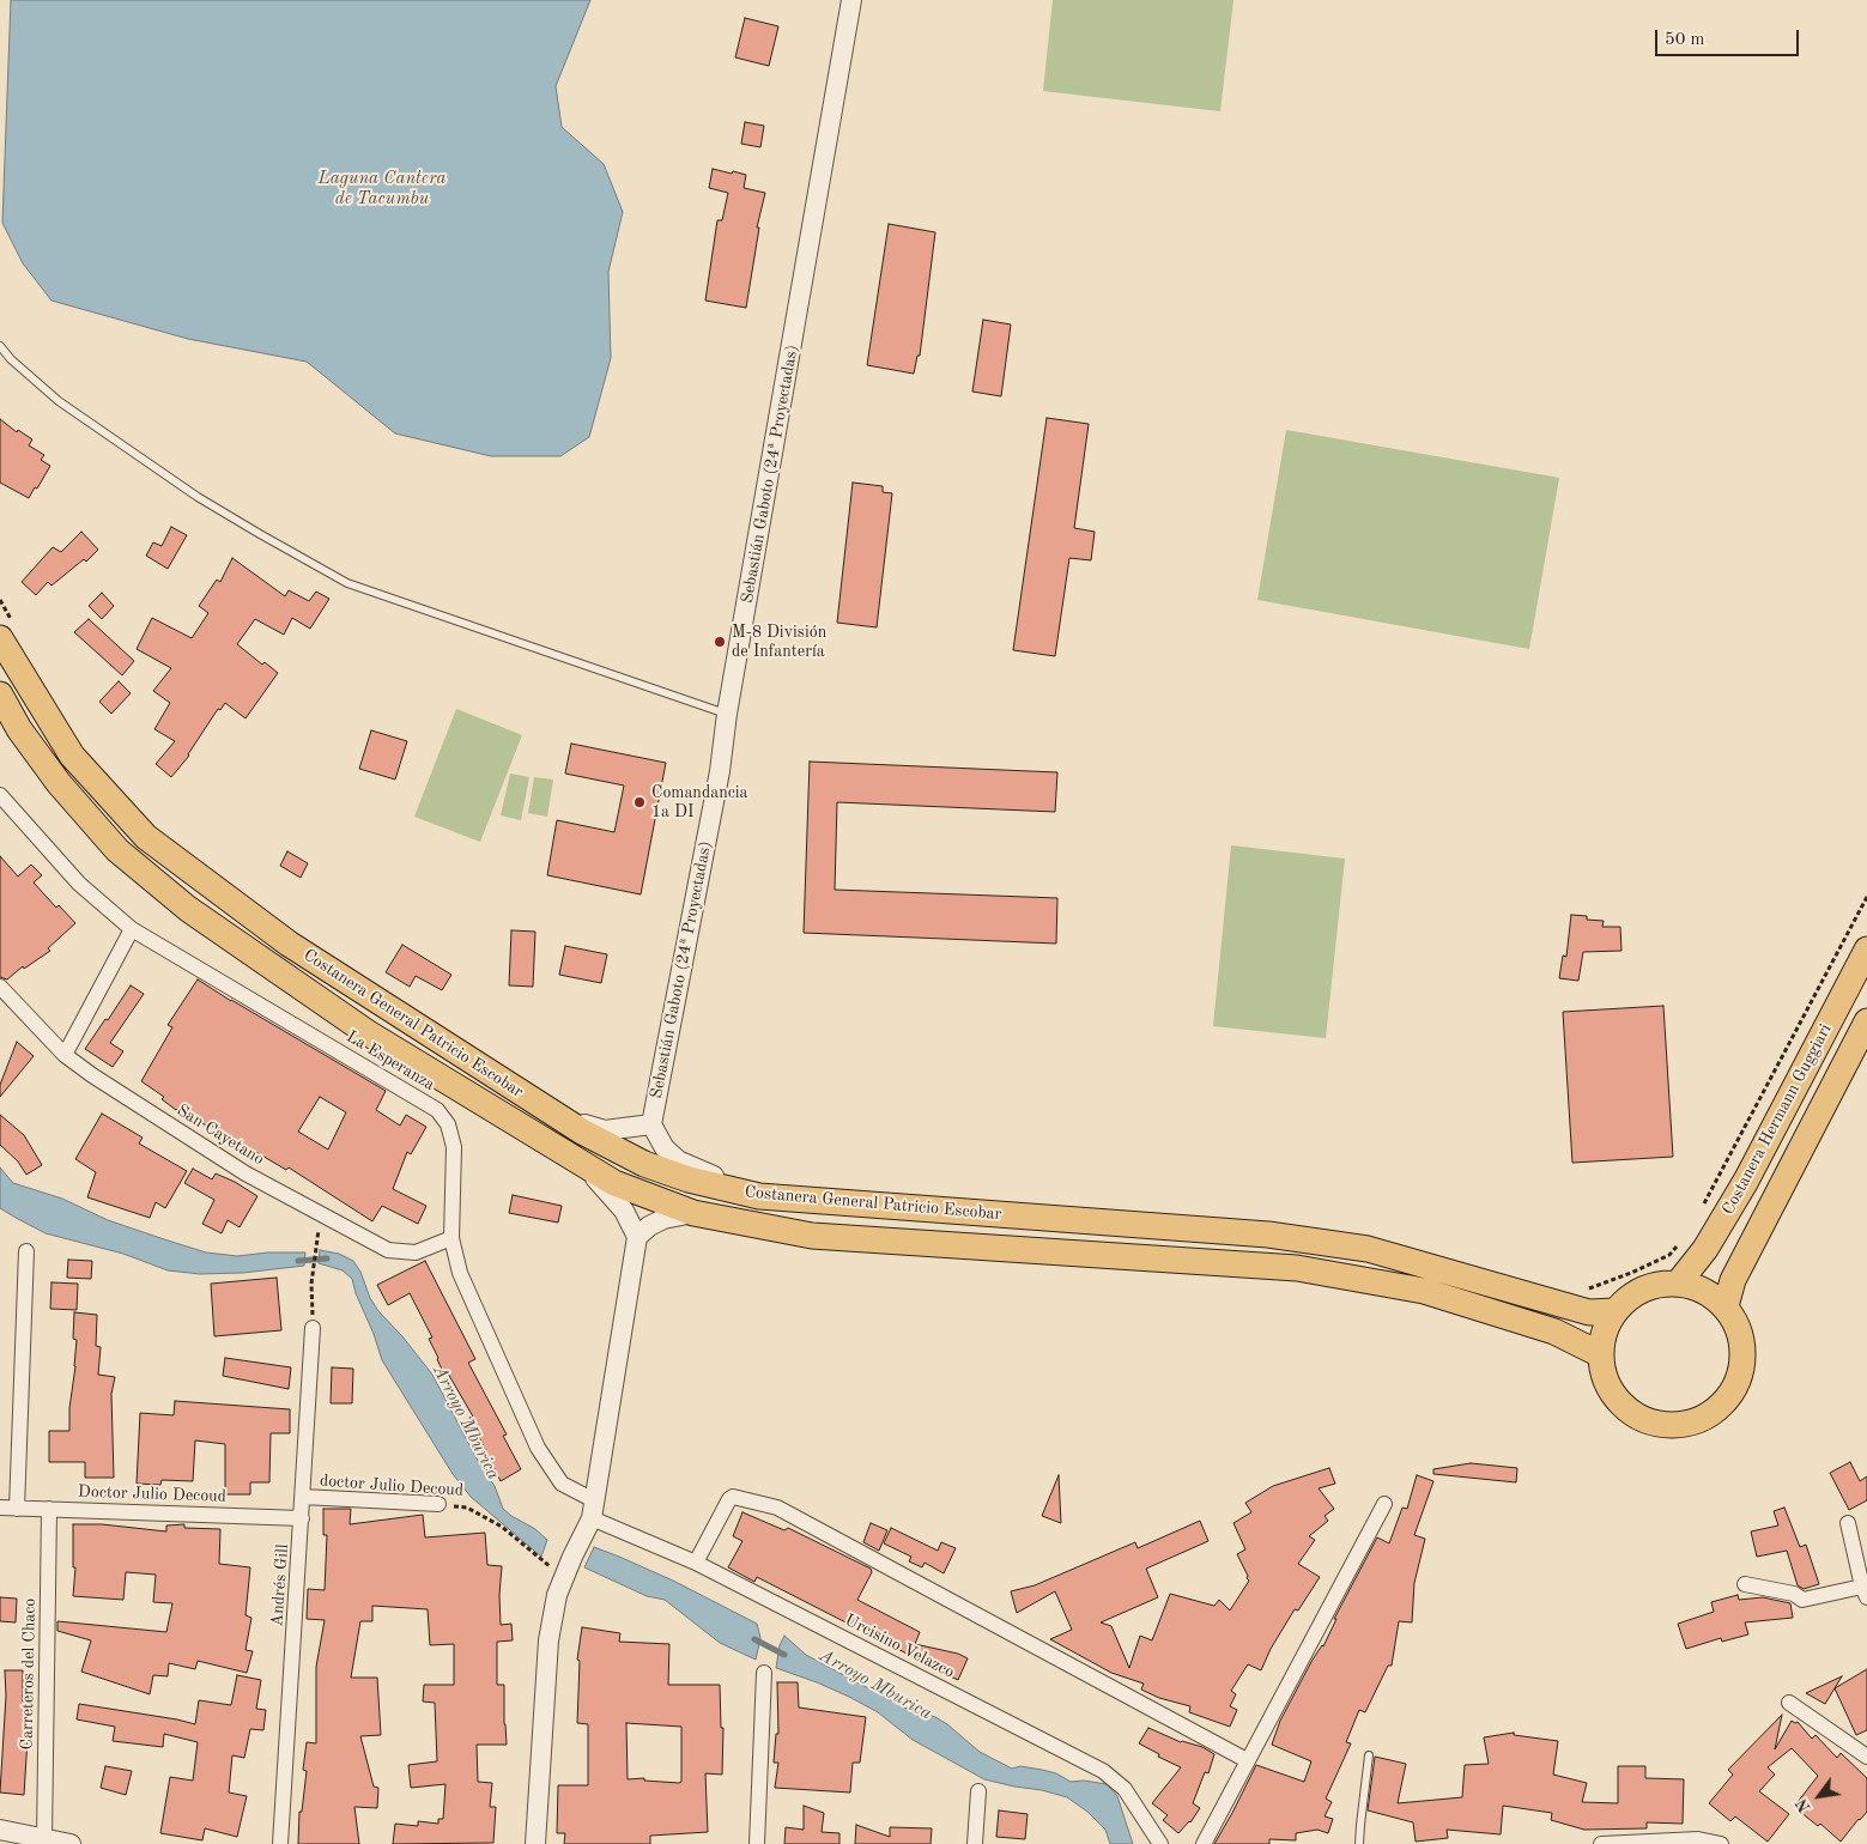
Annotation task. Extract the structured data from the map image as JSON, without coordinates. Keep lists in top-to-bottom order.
{
  "streets": {
    "highway": ["Costanera General Patricio Escobar", "Costanera Hermann Guggiari"],
    "street": [
      "Sebastián Gaboto (24ª Proyectadas)",
      "La Esperanza",
      "San Cayetano",
      "doctor Julio Decoud",
      "Doctor Julio Decoud",
      "Andrés Gill",
      "Urcisino Velazco",
      "Carreteros del Chaco"
    ]
  },
  "crossings": [
    ["Costanera General Patricio Escobar", "Costanera Hermann Guggiari"],
    ["La Esperanza", "San Cayetano"],
    ["La Esperanza", "Urcisino Velazco"],
    ["doctor Julio Decoud", "Andrés Gill"],
    ["Doctor Julio Decoud", "Andrés Gill"],
    ["Doctor Julio Decoud", "Carreteros del Chaco"]
  ],
  "water": ["Laguna Cantera de Tacumbu", "Arroyo Mburica"],
  "places": ["M-8 División de Infantería", "Comandancia 1a DI"],
  "scale_bar": "50 m",
  "north": "bottom left"
}
